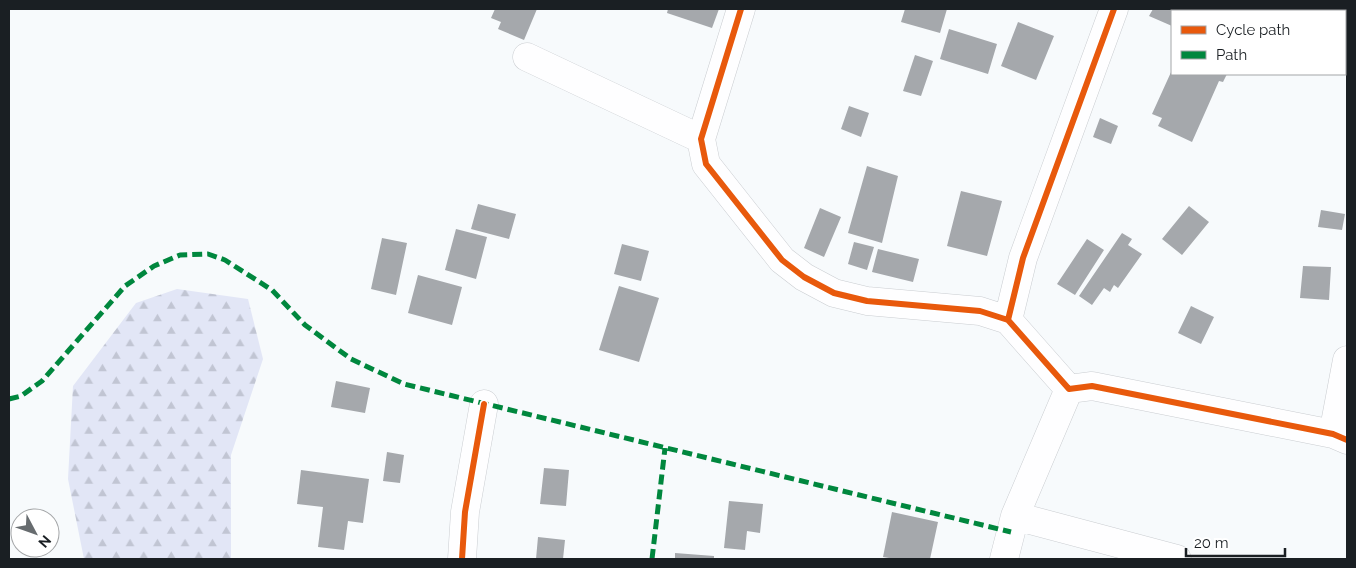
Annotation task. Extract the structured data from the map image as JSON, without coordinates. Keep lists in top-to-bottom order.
{
  "legend": ["Cycle path", "Path"],
  "scale_bar": "20 m",
  "north": "bottom right"
}
